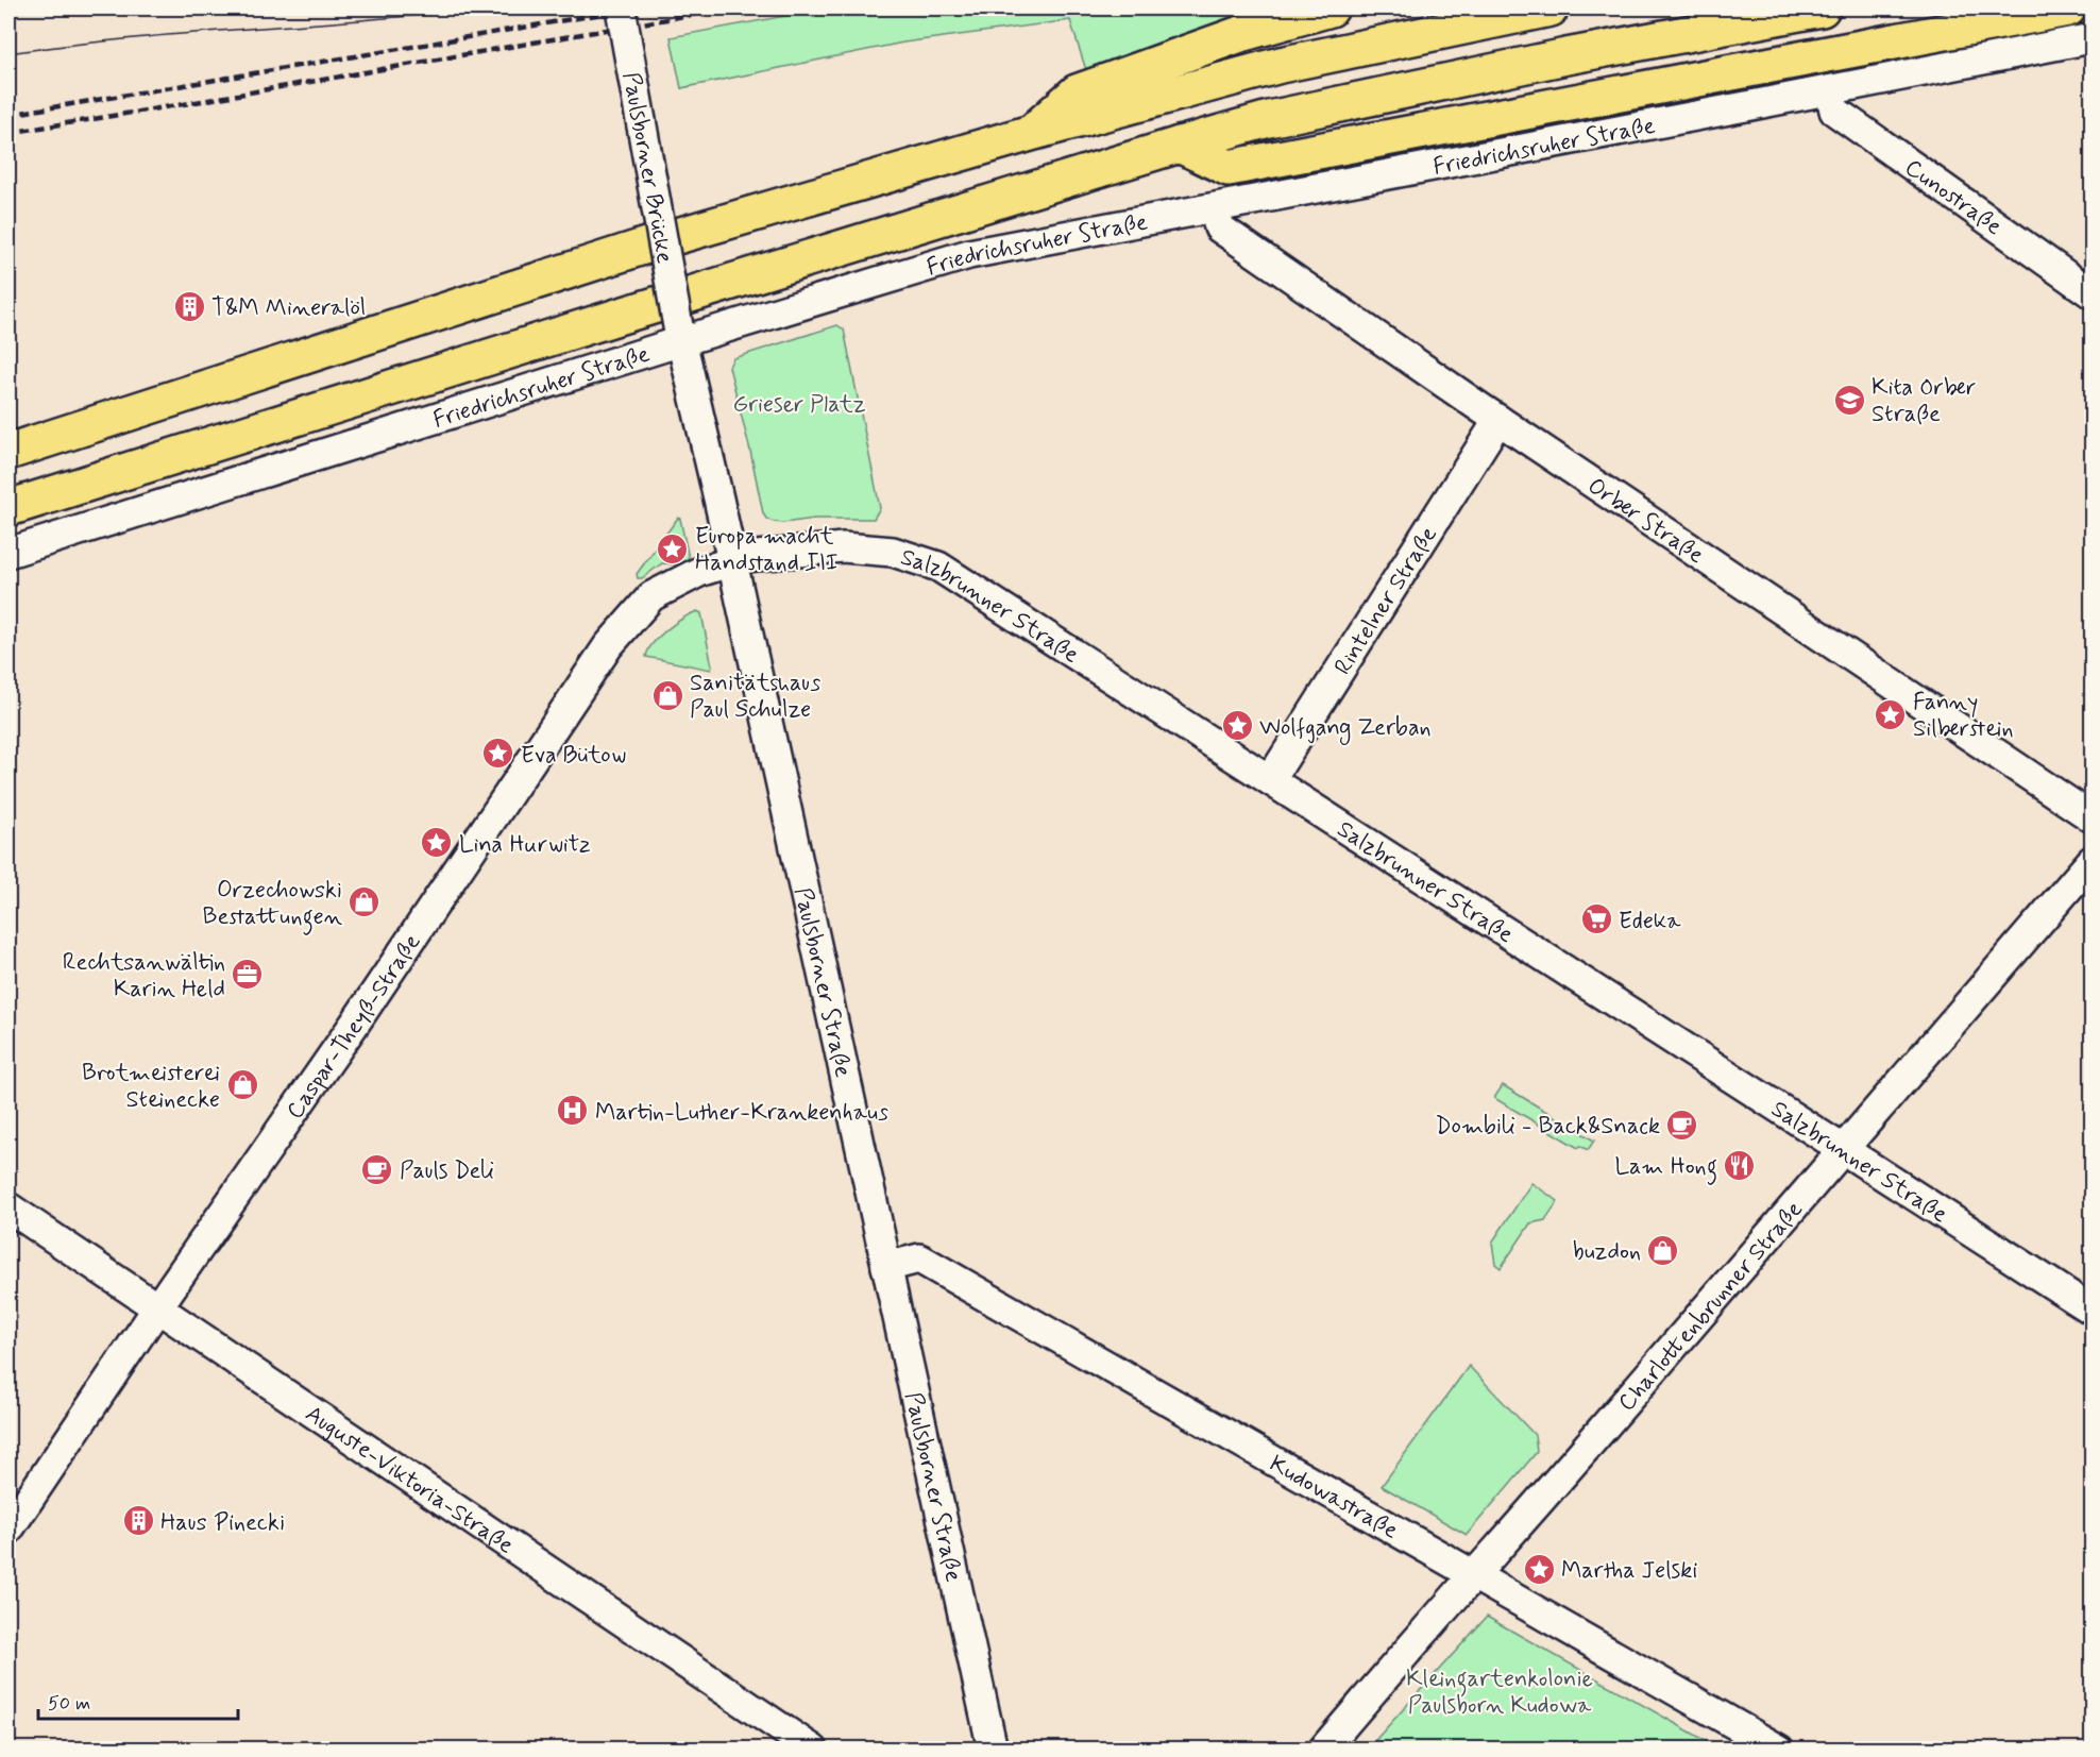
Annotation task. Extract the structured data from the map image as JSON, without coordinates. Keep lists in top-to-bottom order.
{
  "streets": {
    "street": [
      "Friedrichsruher Straße",
      "Paulsborner Brücke",
      "Cunostraße",
      "Orber Straße",
      "Rintelner Straße",
      "Salzbrunner Straße",
      "Paulsborner Straße",
      "Caspar-Theyß-Straße",
      "Charlottenbrunner Straße",
      "Auguste-Viktoria-Straße",
      "Kudowastraße"
    ]
  },
  "crossings": [
    ["Friedrichsruher Straße", "Paulsborner Brücke"],
    ["Friedrichsruher Straße", "Cunostraße"],
    ["Friedrichsruher Straße", "Orber Straße"],
    ["Friedrichsruher Straße", "Paulsborner Straße"],
    ["Paulsborner Brücke", "Paulsborner Straße"],
    ["Orber Straße", "Rintelner Straße"],
    ["Rintelner Straße", "Salzbrunner Straße"],
    ["Salzbrunner Straße", "Paulsborner Straße"],
    ["Salzbrunner Straße", "Caspar-Theyß-Straße"],
    ["Salzbrunner Straße", "Charlottenbrunner Straße"],
    ["Paulsborner Straße", "Caspar-Theyß-Straße"],
    ["Paulsborner Straße", "Kudowastraße"],
    ["Caspar-Theyß-Straße", "Auguste-Viktoria-Straße"],
    ["Charlottenbrunner Straße", "Kudowastraße"]
  ],
  "parks": ["Grieser Platz", "Kleingartenkolonie Paulsborn Kudowa"],
  "places": {
    "building": ["T&M Mineralöl", "Haus Pinecki"],
    "school or university": ["Kita Orber Straße"],
    "place": [
      "Europa macht Handstand III",
      "Fanny Silberstein",
      "Wolfgang Zerban",
      "Eva Bütow",
      "Lina Hurwitz",
      "Martha Jelski"
    ],
    "shop": [
      "Sanitätshaus Paul Schulze",
      "Orzechowski Bestattungen",
      "Brotmeisterei Steinecke",
      "buzdon"
    ],
    "supermarket": ["Edeka"],
    "office": ["Rechtsanwältin Karin Held"],
    "hospital": ["Martin-Luther-Krankenhaus"],
    "cafe": ["Dombili - Back&Snack", "Pauls Deli"],
    "restaurant": ["Lam Hong"]
  },
  "scale_bar": "50 m"
}
